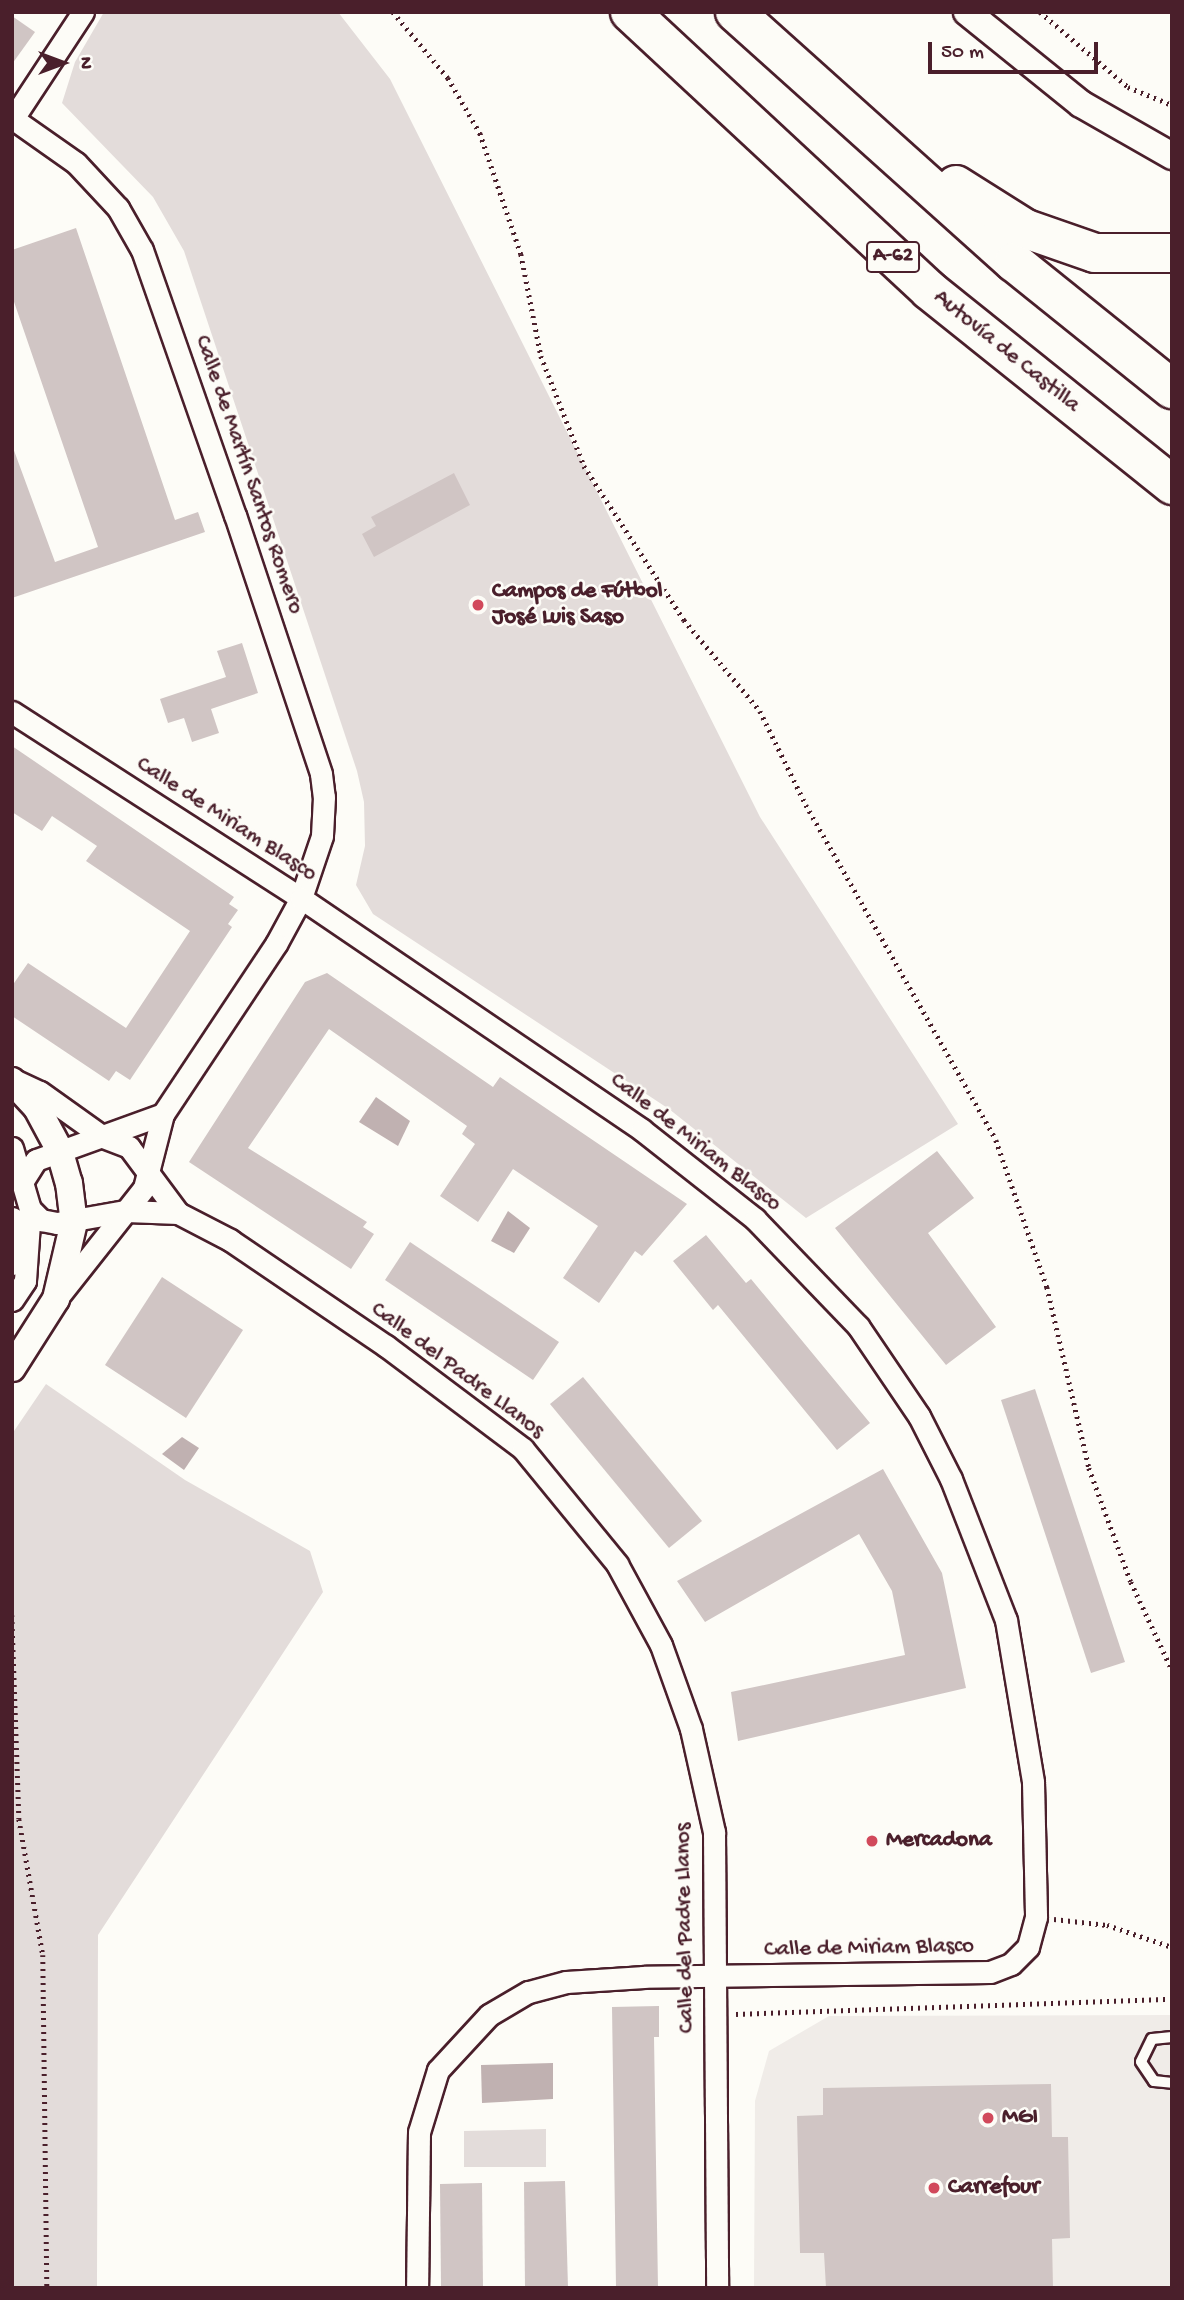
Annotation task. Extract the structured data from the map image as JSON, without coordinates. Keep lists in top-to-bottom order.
{
  "streets": {
    "highway": ["A-62", "Autovía de Castilla"],
    "street": ["Calle de Martín Santos Romero", "Calle de Miriam Blasco", "Calle del Padre Llanos"]
  },
  "crossings": [
    ["Calle de Martín Santos Romero", "Calle de Miriam Blasco"],
    ["Calle de Martín Santos Romero", "Calle del Padre Llanos"],
    ["Calle de Miriam Blasco", "Calle del Padre Llanos"]
  ],
  "places": [
    "Campos de Fútbol José Luis Saso",
    "Mercadona",
    "MGI",
    "Carrefour"
  ],
  "scale_bar": "50 m",
  "north": "right"
}
